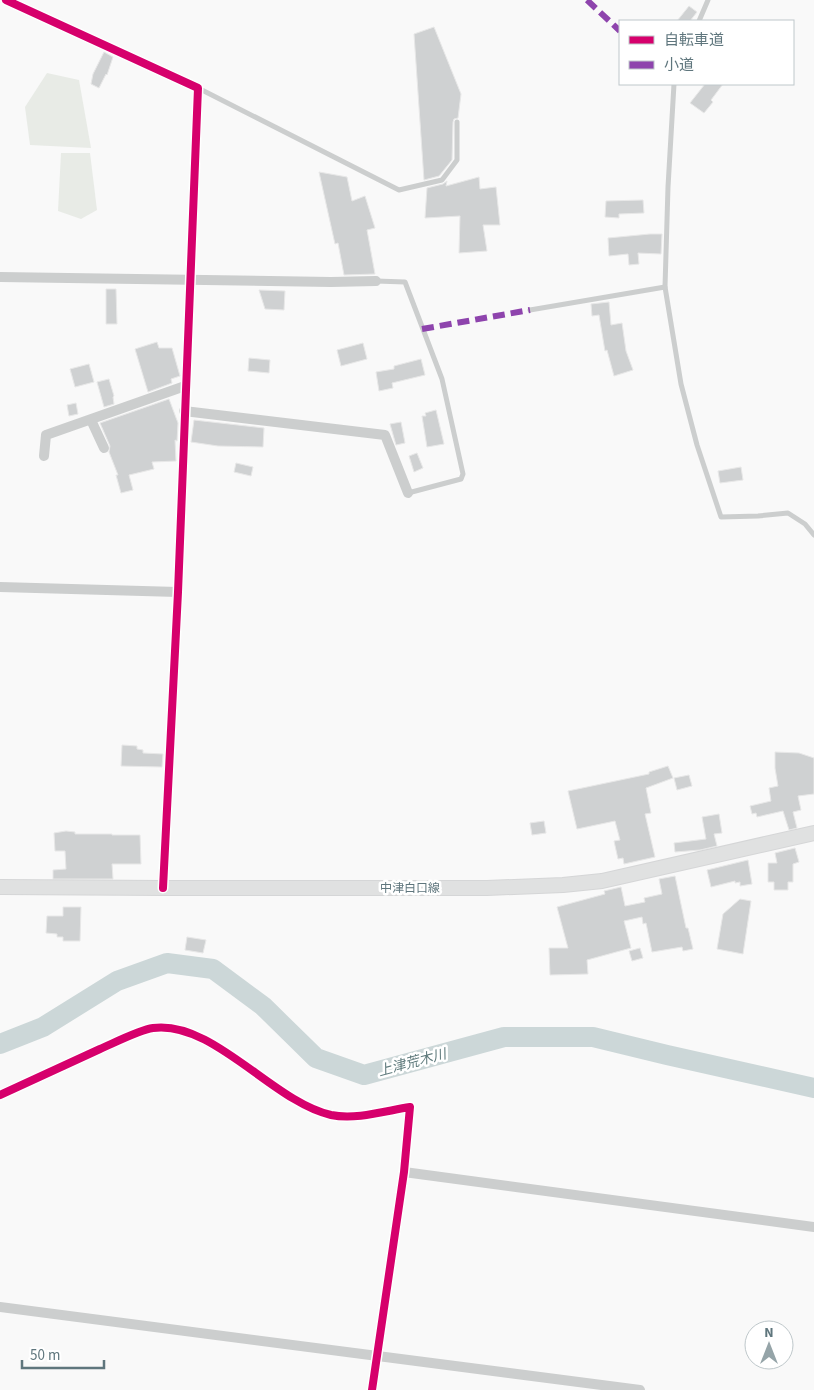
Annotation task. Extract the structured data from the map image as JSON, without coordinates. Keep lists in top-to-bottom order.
{
  "streets": {
    "main road": ["中津白口線"]
  },
  "water": ["上津荒木川"],
  "legend": ["自転車道", "小道"],
  "scale_bar": "50 m",
  "north": "top"
}
